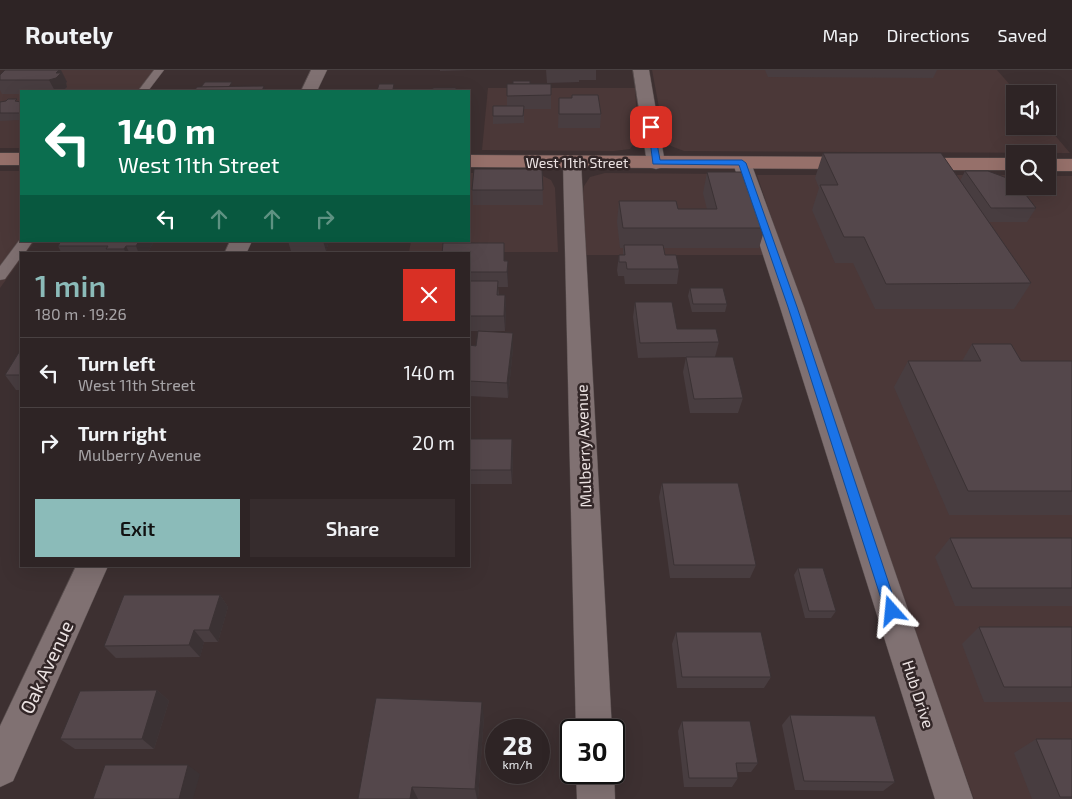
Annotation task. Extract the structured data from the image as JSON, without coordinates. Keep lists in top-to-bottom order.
{
  "streets": {
    "main road": ["West 11th Street"],
    "street": ["Mulberry Avenue", "Oak Avenue", "Hub Drive"]
  },
  "crossings": [
    ["West 11th Street", "Mulberry Avenue"],
    ["West 11th Street", "Hub Drive"]
  ],
  "page": {
    "header": "Routely",
    "nav": ["Map", "Directions", "Saved"],
    "turn": ["140 m", "West 11th Street"],
    "heading": ["1 min", "180 m · 19:26"],
    "list": [
      {
        "name": "Turn left",
        "note": "West 11th Street",
        "value": "140 m"
      },
      {
        "name": "Turn right",
        "note": "Mulberry Avenue",
        "value": "20 m"
      }
    ],
    "buttons": ["Exit", "Share"],
    "speed": "28 km/h",
    "limit": "30"
  }
}
